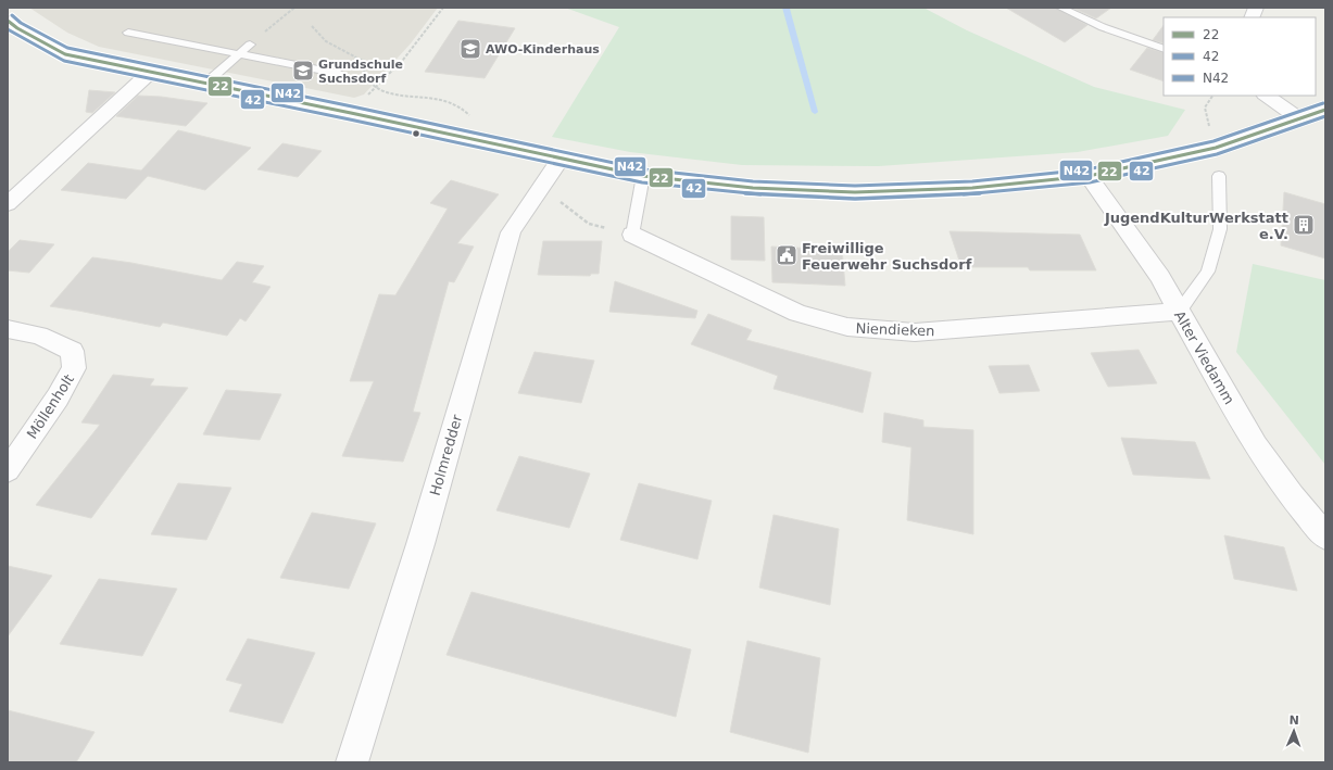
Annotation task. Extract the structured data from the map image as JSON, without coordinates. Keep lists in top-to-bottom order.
{
  "streets": {
    "street": [
      "Niendieken",
      "Alter Viedamm",
      "Möllenholt",
      "Holmredder"
    ]
  },
  "crossings": [
    ["Niendieken", "Alter Viedamm"]
  ],
  "places": {
    "school or university": ["AWO-Kinderhaus", "Grundschule Suchsdorf"],
    "building": ["JugendKulturWerkstatt e.V."],
    "public building": ["Freiwillige Feuerwehr Suchsdorf"]
  },
  "lines": ["transit line N42", "transit line 22", "transit line 42"],
  "legend": ["22", "42", "N42"],
  "north": "top"
}
